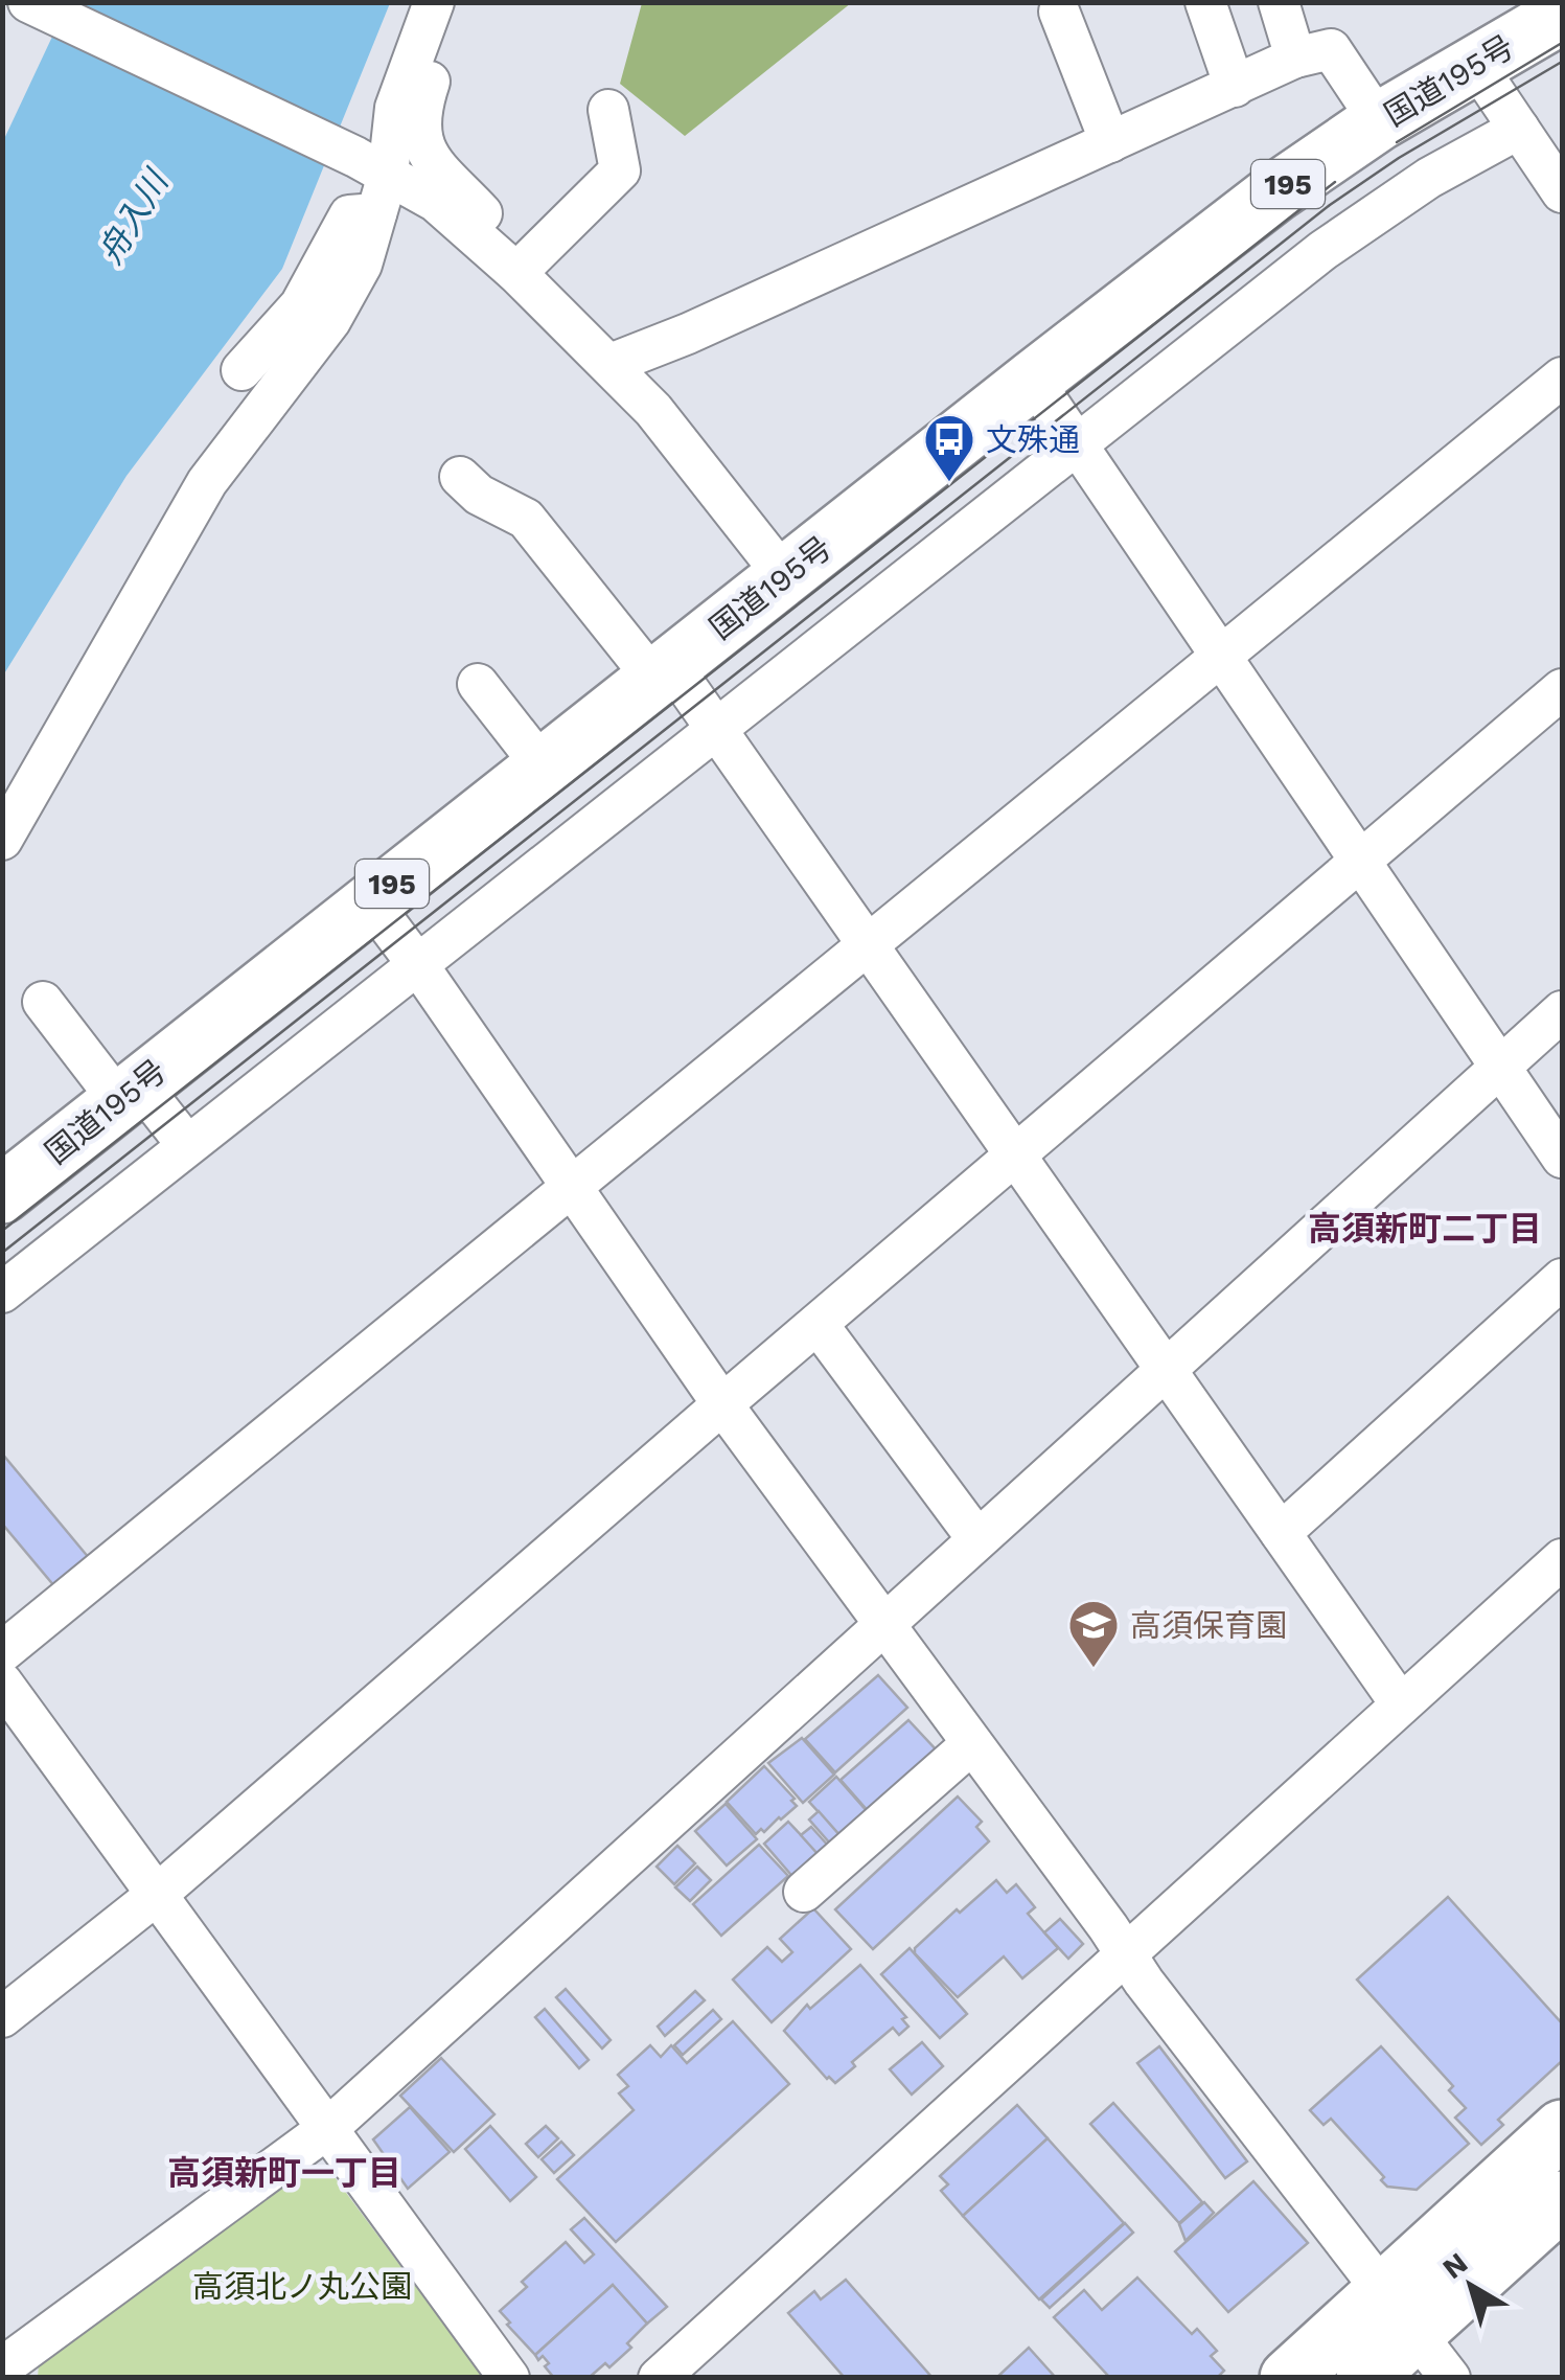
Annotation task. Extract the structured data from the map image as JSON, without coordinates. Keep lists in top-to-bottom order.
{
  "streets": {
    "highway": ["国道195号", "195"]
  },
  "districts": ["高須新町二丁目", "高須新町一丁目"],
  "water": ["舟入川"],
  "parks": ["高須北ノ丸公園"],
  "places": {
    "bus stop": ["文殊通"],
    "school or university": ["高須保育園"]
  },
  "north": "top left"
}
